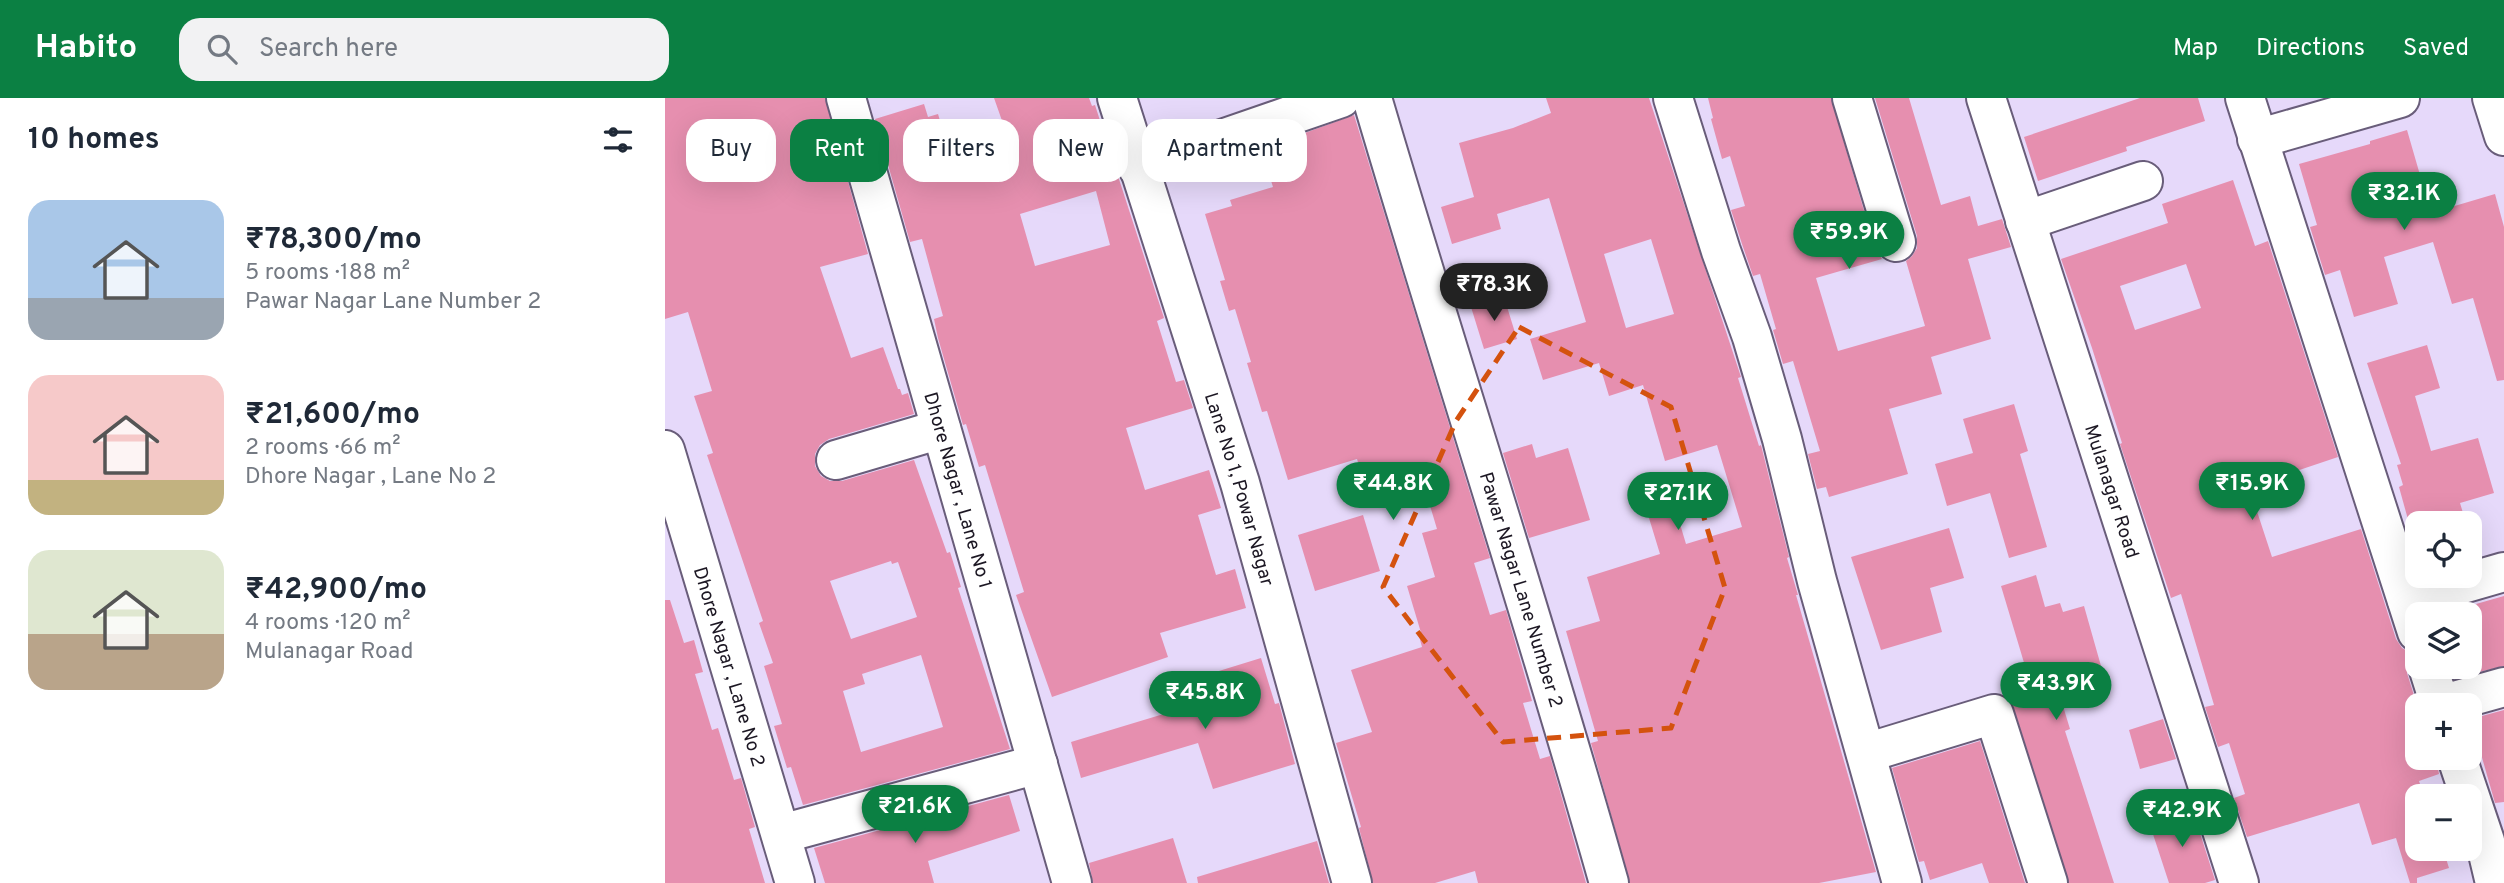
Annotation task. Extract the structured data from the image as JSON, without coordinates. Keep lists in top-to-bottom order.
{
  "streets": {
    "street": [
      "Lane No 1, Powar Nagar",
      "Dhore Nagar , Lane No 1",
      "Mulanagar Road",
      "Pawar Nagar Lane Number 2",
      "Dhore Nagar , Lane No 2"
    ]
  },
  "page": {
    "header": "Habito",
    "search": "Search here",
    "nav": ["Map", "Directions", "Saved"],
    "heading": "10 homes",
    "chip": [
      "Buy",
      "Rent",
      "Filters",
      "New",
      "Apartment"
    ],
    "price": [
      "₹32.1K",
      "₹59.9K",
      "₹78.3K",
      "₹44.8K",
      "₹15.9K",
      "₹27.1K",
      "₹43.9K",
      "₹45.8K",
      "₹21.6K",
      "₹42.9K"
    ],
    "list": [
      {
        "name": "₹78,300/mo",
        "note": "5 rooms · 188 m² · Pawar Nagar Lane Number 2"
      },
      {
        "name": "₹21,600/mo",
        "note": "2 rooms · 66 m² · Dhore Nagar , Lane No 2"
      },
      {
        "name": "₹42,900/mo",
        "note": "4 rooms · 120 m² · Mulanagar Road"
      }
    ],
    "map_buttons": ["+", "−"]
  }
}
